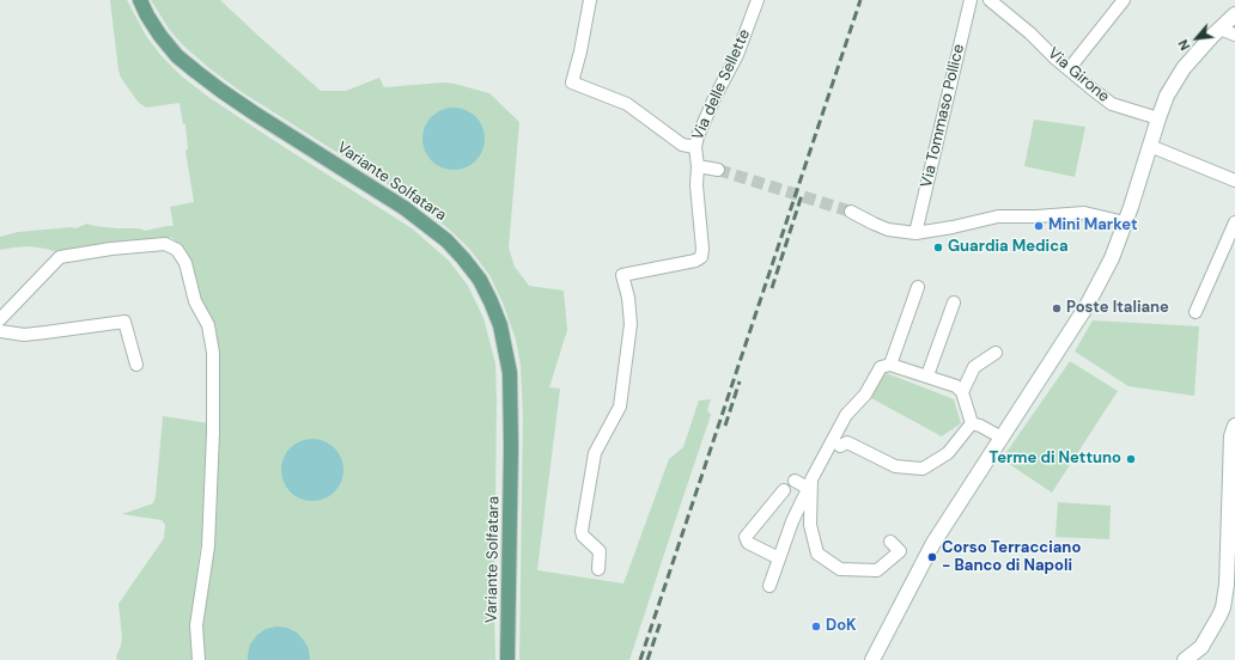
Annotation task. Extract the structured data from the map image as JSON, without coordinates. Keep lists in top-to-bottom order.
{
  "streets": {
    "main road": ["Variante Solfatara"],
    "street": ["Via Girone", "Via delle Sellette", "Via Tommaso Pollice"]
  },
  "places": [
    "Mini Market",
    "Guardia Medica",
    "Poste Italiane",
    "Terme di Nettuno",
    "Corso Terracciano - Banco di Napoli",
    "DoK"
  ],
  "north": "bottom left"
}
